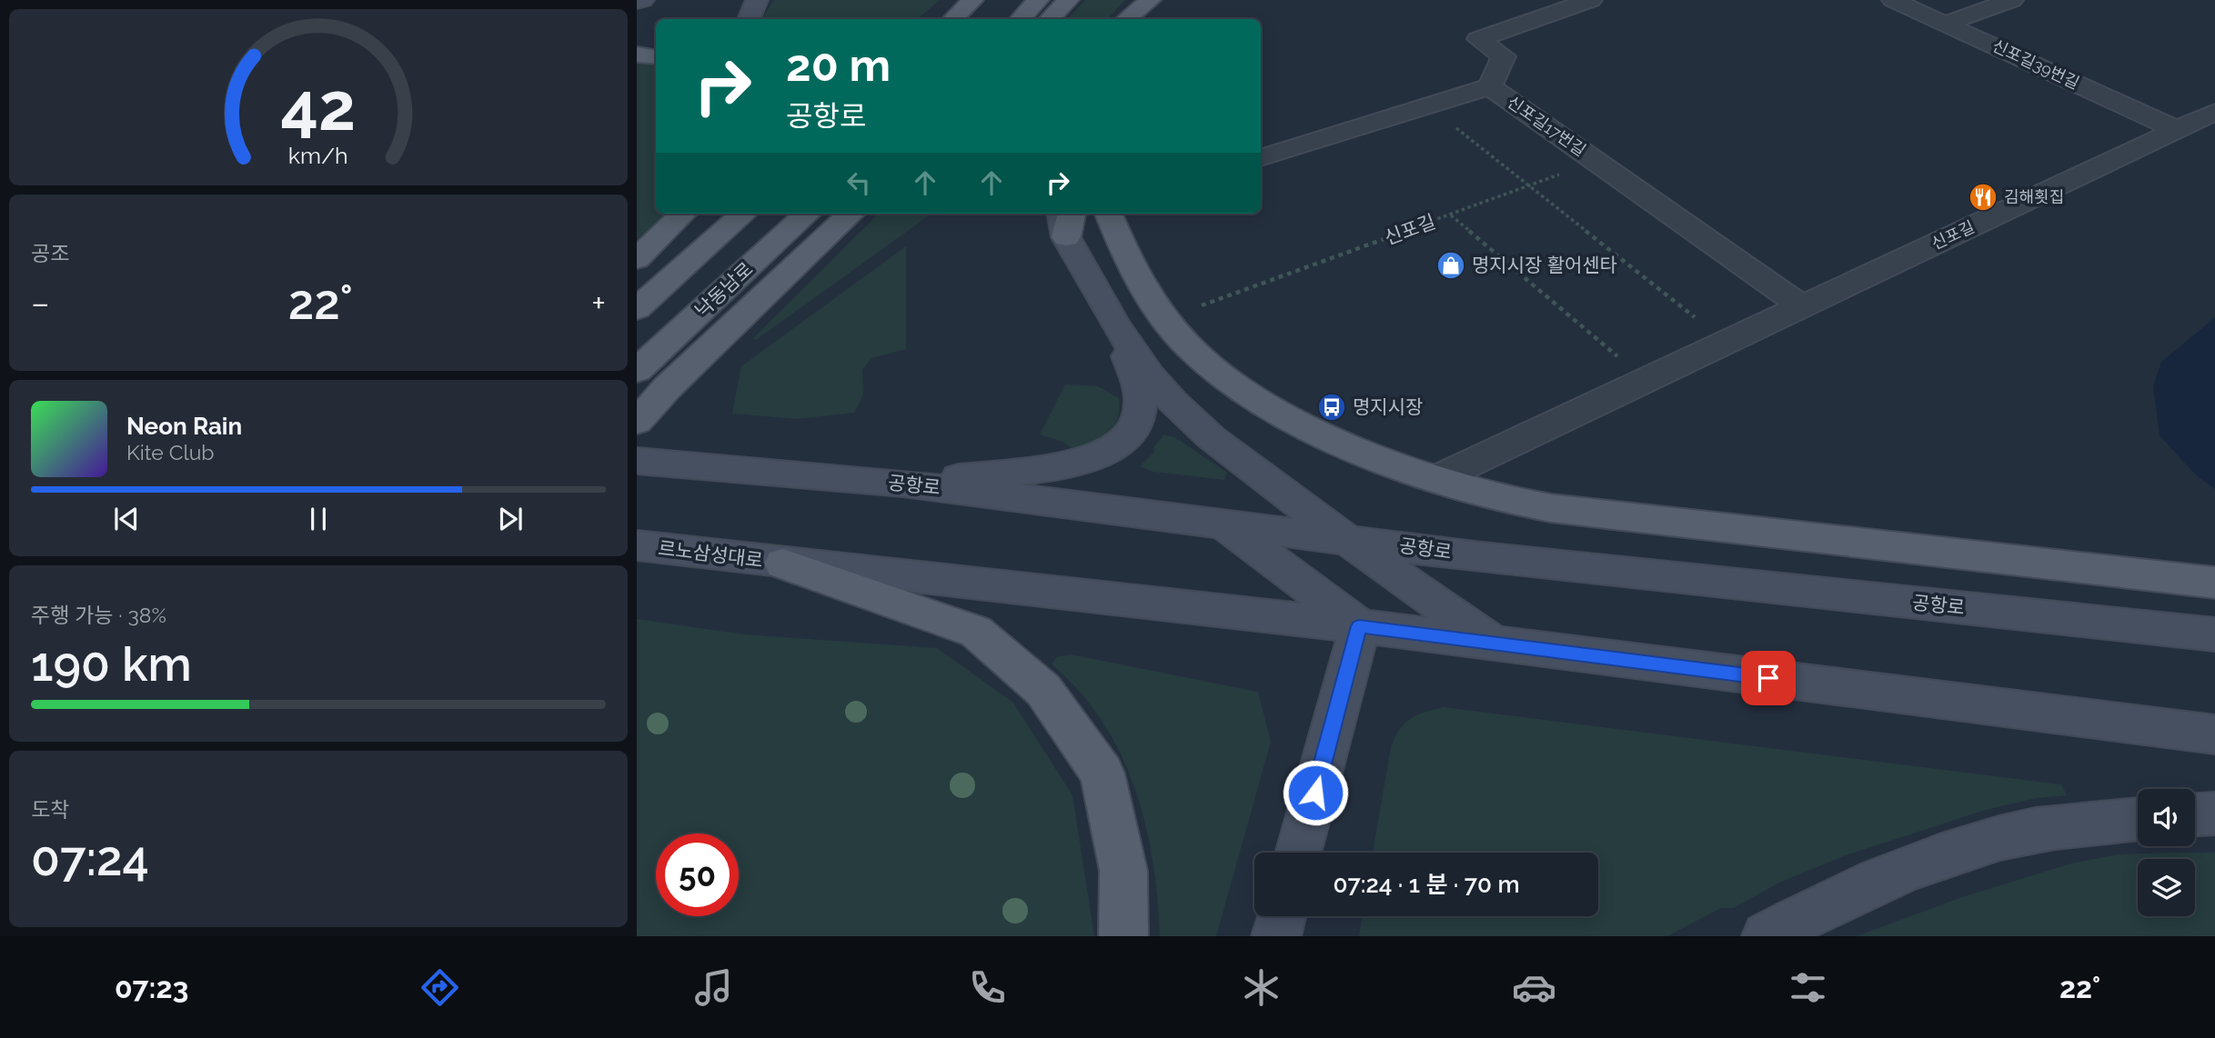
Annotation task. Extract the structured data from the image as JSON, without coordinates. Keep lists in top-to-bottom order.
{
  "streets": {
    "main road": ["낙동남로", "공항로", "르노삼성대로"],
    "street": ["신포길39번길", "신포길17번길", "신포길"]
  },
  "crossings": [
    ["신포길39번길", "신포길"],
    ["신포길17번길", "신포길"]
  ],
  "places": {
    "restaurant": ["김해횟집"],
    "shop": ["명지시장 활어센타"],
    "bus stop": ["명지시장"]
  },
  "page": {
    "turn": ["20 m", "공항로"],
    "tile": [
      "공조",
      ["주행 가능 · 38%", "190 km"],
      ["도착", "07:24"]
    ],
    "heat": ["−", "22°", "+"],
    "song": ["Neon Rain", "Kite Club"],
    "limit": "50",
    "trip": "07:24 · 1 분 · 70 m",
    "tabs": ["07:23", "22°"],
    "gauge": ["42", "km/h"]
  }
}
